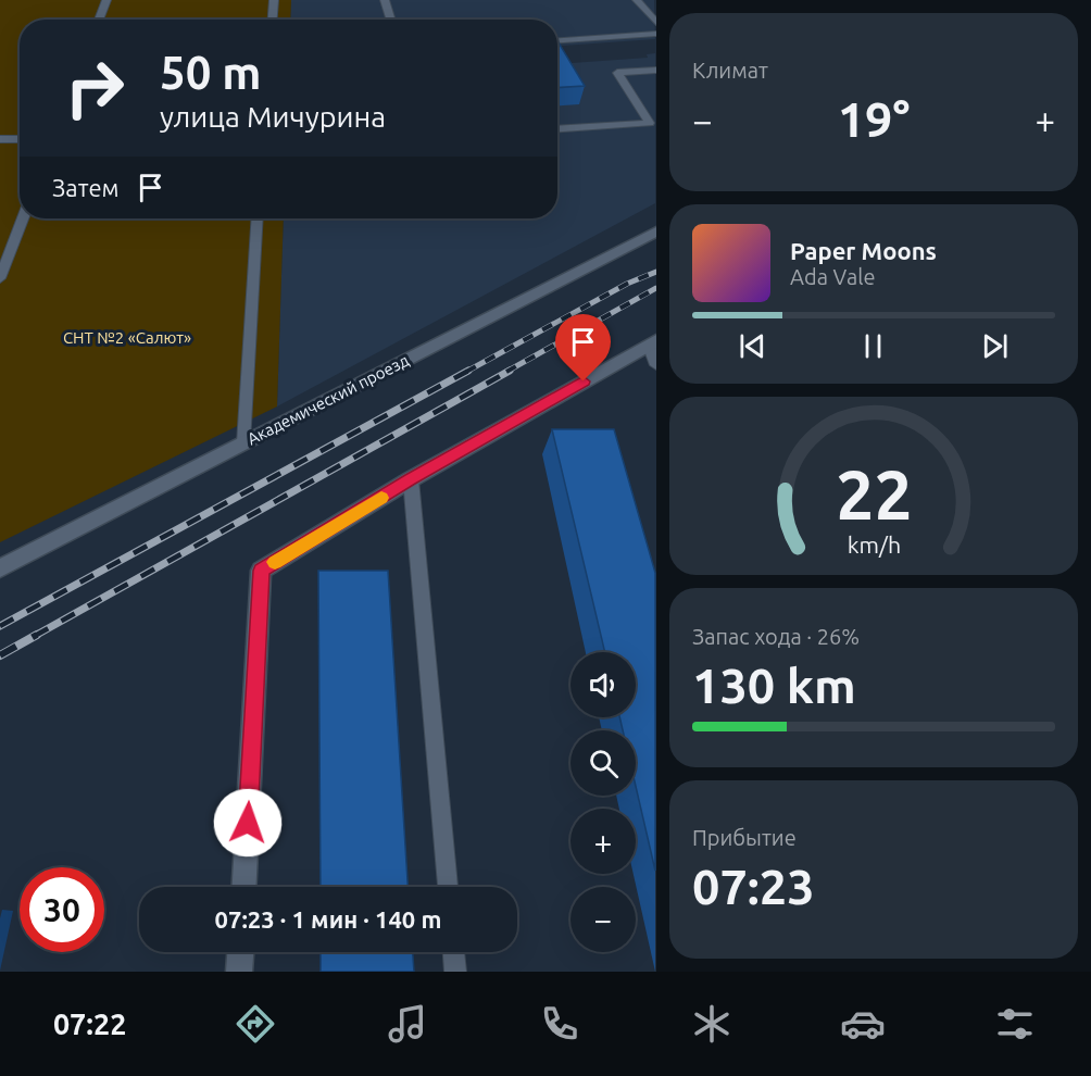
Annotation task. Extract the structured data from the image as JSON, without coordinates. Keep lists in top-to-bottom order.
{
  "streets": {
    "street": ["Академический проезд"]
  },
  "parks": ["СНТ №2 «Салют»"],
  "page": {
    "tile": [
      "Климат",
      ["Запас хода · 26%", "130 km"],
      ["Прибытие", "07:23"]
    ],
    "turn": ["50 m", "улица Мичурина"],
    "heat": ["−", "19°", "+"],
    "then": "Затем",
    "song": ["Paper Moons", "Ada Vale"],
    "map_buttons": ["+", "−"],
    "limit": "30",
    "trip": "07:23 · 1 мин · 140 m",
    "tabs": "07:22",
    "gauge": ["22", "km/h"]
  }
}
